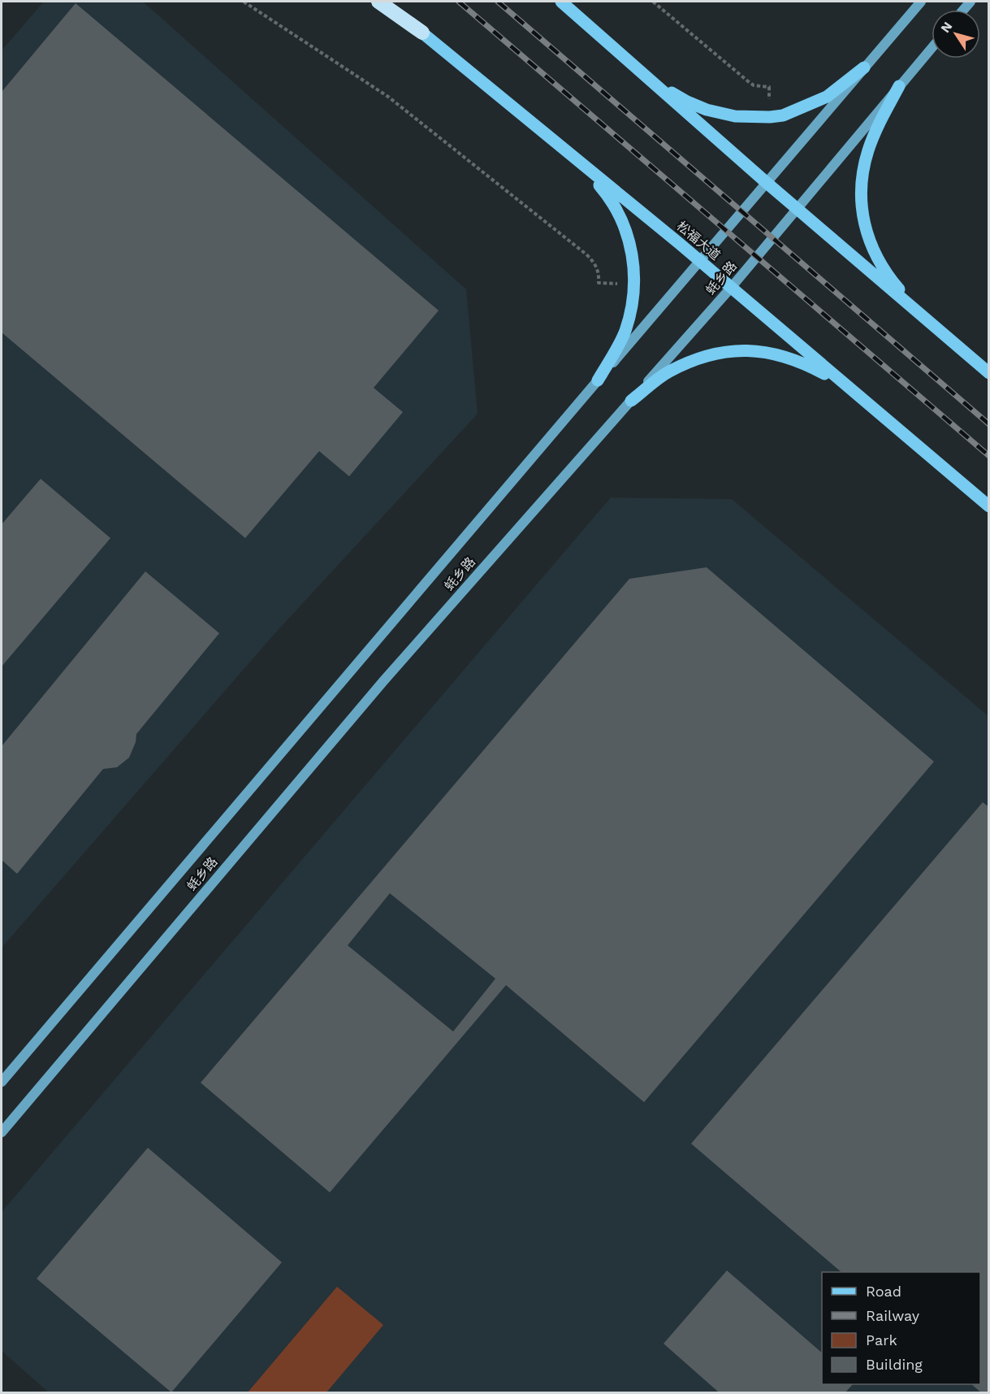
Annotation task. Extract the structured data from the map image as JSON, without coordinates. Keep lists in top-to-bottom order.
{
  "streets": {
    "main road": ["松福大道"],
    "street": ["蚝乡路"]
  },
  "crossings": [
    ["松福大道", "蚝乡路"]
  ],
  "legend": [
    "Road",
    "Railway",
    "Park",
    "Building"
  ],
  "north": "top left"
}
